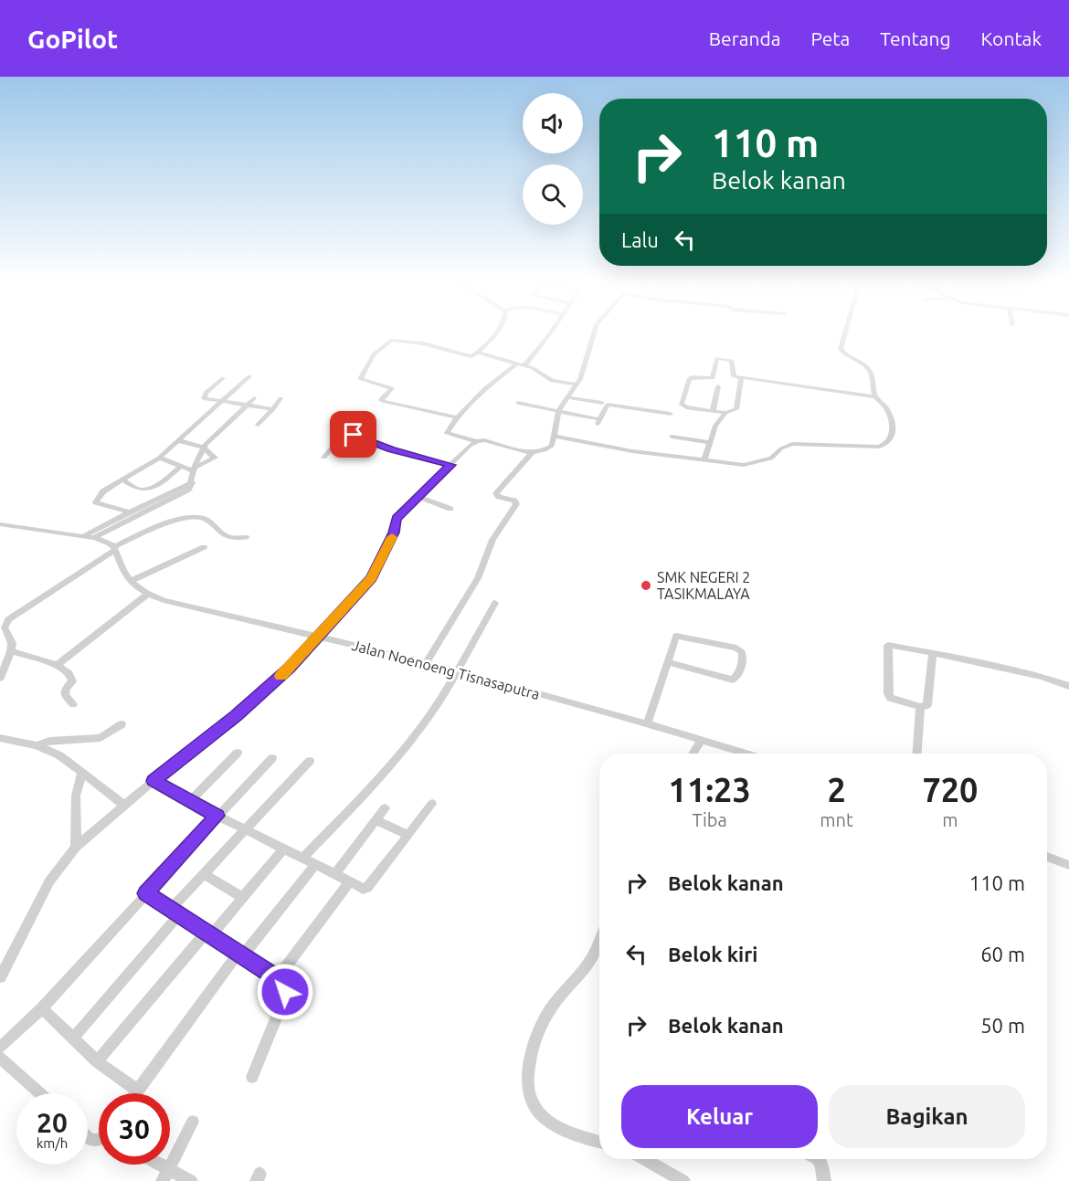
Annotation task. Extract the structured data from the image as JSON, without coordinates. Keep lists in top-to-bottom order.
{
  "streets": {
    "street": ["Jalan Noenoeng Tisnasaputra"]
  },
  "places": ["SMK NEGERI 2 TASIKMALAYA"],
  "page": {
    "header": "GoPilot",
    "nav": [
      "Beranda",
      "Peta",
      "Tentang",
      "Kontak"
    ],
    "turn": ["110 m", "Belok kanan"],
    "then": "Lalu",
    "eta": [
      "11:23",
      "Tiba",
      "2",
      "mnt",
      "720",
      "m"
    ],
    "list": [
      {
        "name": "Belok kanan",
        "value": "110 m"
      },
      {
        "name": "Belok kiri",
        "value": "60 m"
      },
      {
        "name": "Belok kanan",
        "value": "50 m"
      }
    ],
    "buttons": ["Keluar", "Bagikan"],
    "speed": "20 km/h",
    "limit": "30"
  }
}
